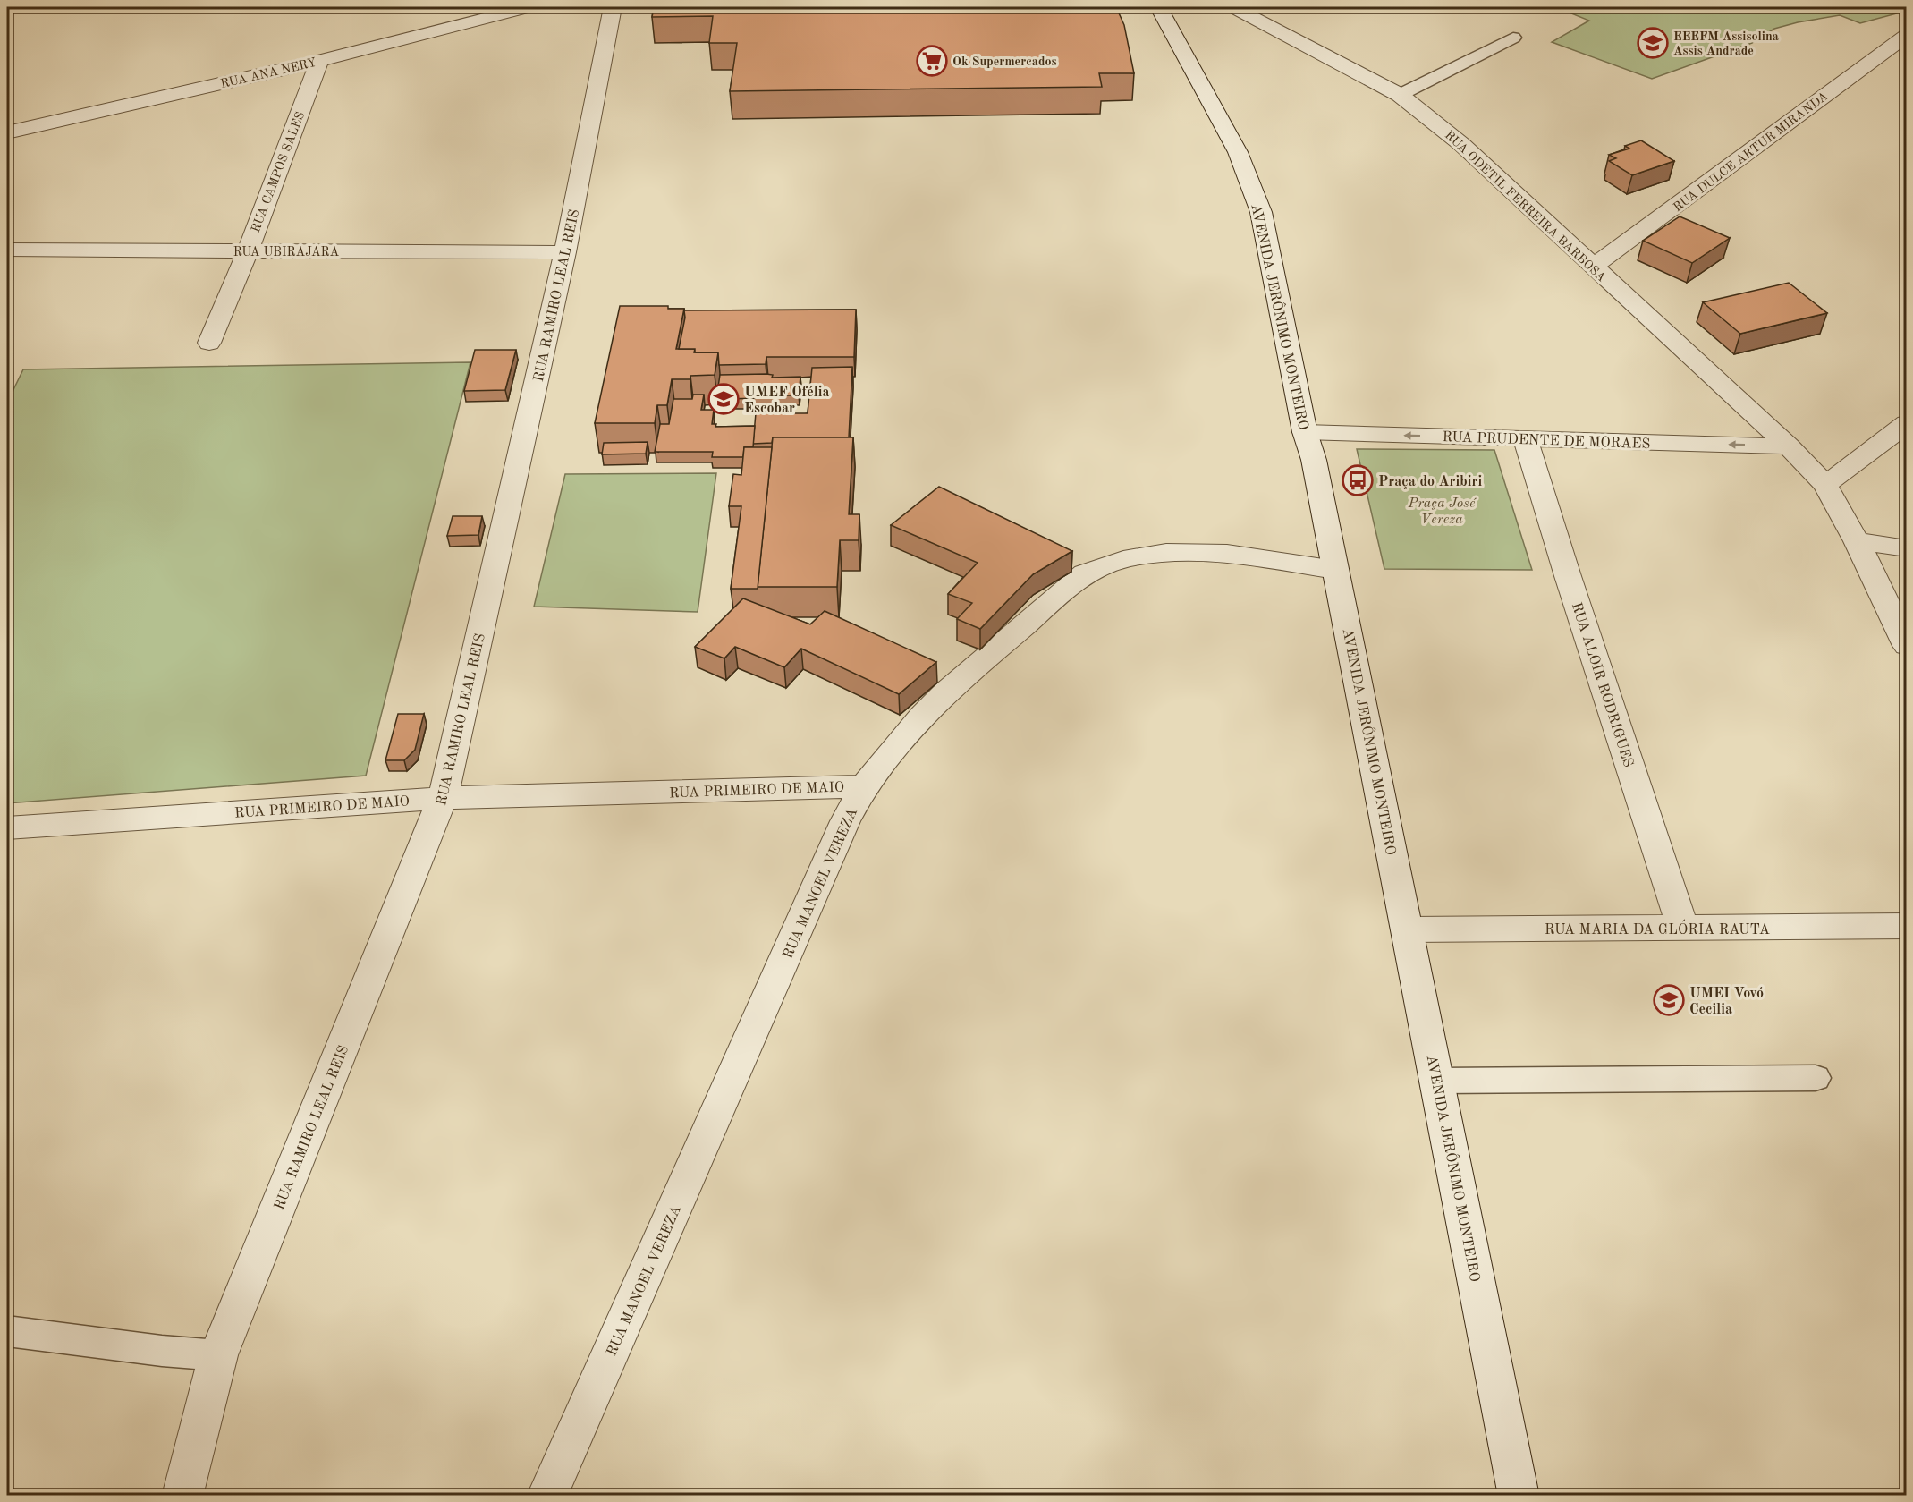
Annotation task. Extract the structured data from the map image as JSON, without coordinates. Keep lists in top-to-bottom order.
{
  "streets": {
    "street": [
      "RUA ANA NERY",
      "RUA DULCE ARTUR MIRANDA",
      "RUA CAMPOS SALES",
      "RUA ODETIL FERREIRA BARBOSA",
      "RUA UBIRAJARA",
      "RUA RAMIRO LEAL REIS",
      "AVENIDA JERÔNIMO MONTEIRO",
      "RUA PRUDENTE DE MORAES",
      "RUA ALOIR RODRIGUES",
      "RUA PRIMEIRO DE MAIO",
      "RUA MANOEL VEREZA",
      "RUA MARIA DA GLÓRIA RAUTA"
    ]
  },
  "crossings": [
    ["RUA ANA NERY", "RUA CAMPOS SALES"],
    ["RUA DULCE ARTUR MIRANDA", "RUA ODETIL FERREIRA BARBOSA"],
    ["RUA CAMPOS SALES", "RUA UBIRAJARA"],
    ["RUA ODETIL FERREIRA BARBOSA", "RUA PRUDENTE DE MORAES"],
    ["RUA UBIRAJARA", "RUA RAMIRO LEAL REIS"],
    ["RUA RAMIRO LEAL REIS", "RUA PRIMEIRO DE MAIO"],
    ["AVENIDA JERÔNIMO MONTEIRO", "RUA PRUDENTE DE MORAES"],
    ["AVENIDA JERÔNIMO MONTEIRO", "RUA MANOEL VEREZA"],
    ["AVENIDA JERÔNIMO MONTEIRO", "RUA MARIA DA GLÓRIA RAUTA"],
    ["RUA PRUDENTE DE MORAES", "RUA ALOIR RODRIGUES"],
    ["RUA ALOIR RODRIGUES", "RUA MARIA DA GLÓRIA RAUTA"],
    ["RUA PRIMEIRO DE MAIO", "RUA MANOEL VEREZA"]
  ],
  "one_way": ["RUA PRUDENTE DE MORAES"],
  "parks": ["Praça José Vereza"],
  "places": {
    "school or university": ["EEEFM Assisolina Assis Andrade", "UMEF Ofélia Escobar", "UMEI Vovó Cecilia"],
    "supermarket": ["Ok Supermercados"],
    "bus stop": ["Praça do Aribiri"]
  }
}
